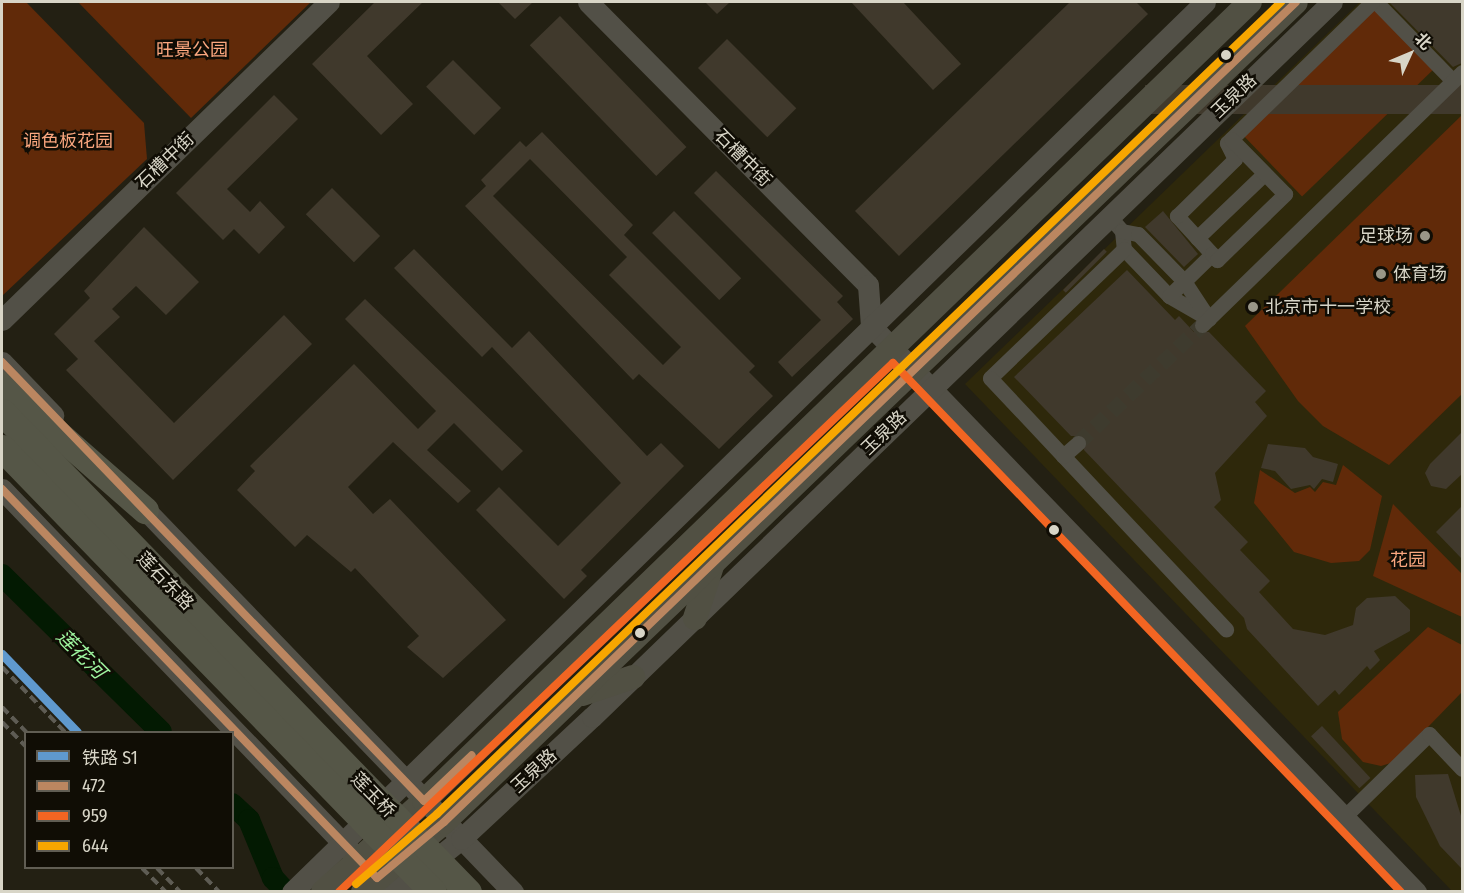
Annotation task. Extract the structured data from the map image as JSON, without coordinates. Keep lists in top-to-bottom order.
{
  "streets": {
    "highway": ["莲石东路", "莲玉桥"],
    "main road": ["玉泉路"],
    "street": ["石槽中街"]
  },
  "crossings": [
    ["玉泉路", "莲石东路"],
    ["莲石东路", "莲玉桥"]
  ],
  "water": ["莲花河"],
  "parks": ["旺景公园", "调色板花园", "花园"],
  "places": ["足球场", "体育场", "北京市十一学校"],
  "lines": [
    "transit line 472",
    "transit line 644",
    "transit line 959",
    "rail line S1"
  ],
  "legend": [
    "铁路 S1",
    "472",
    "959",
    "644"
  ],
  "north": "top right"
}
